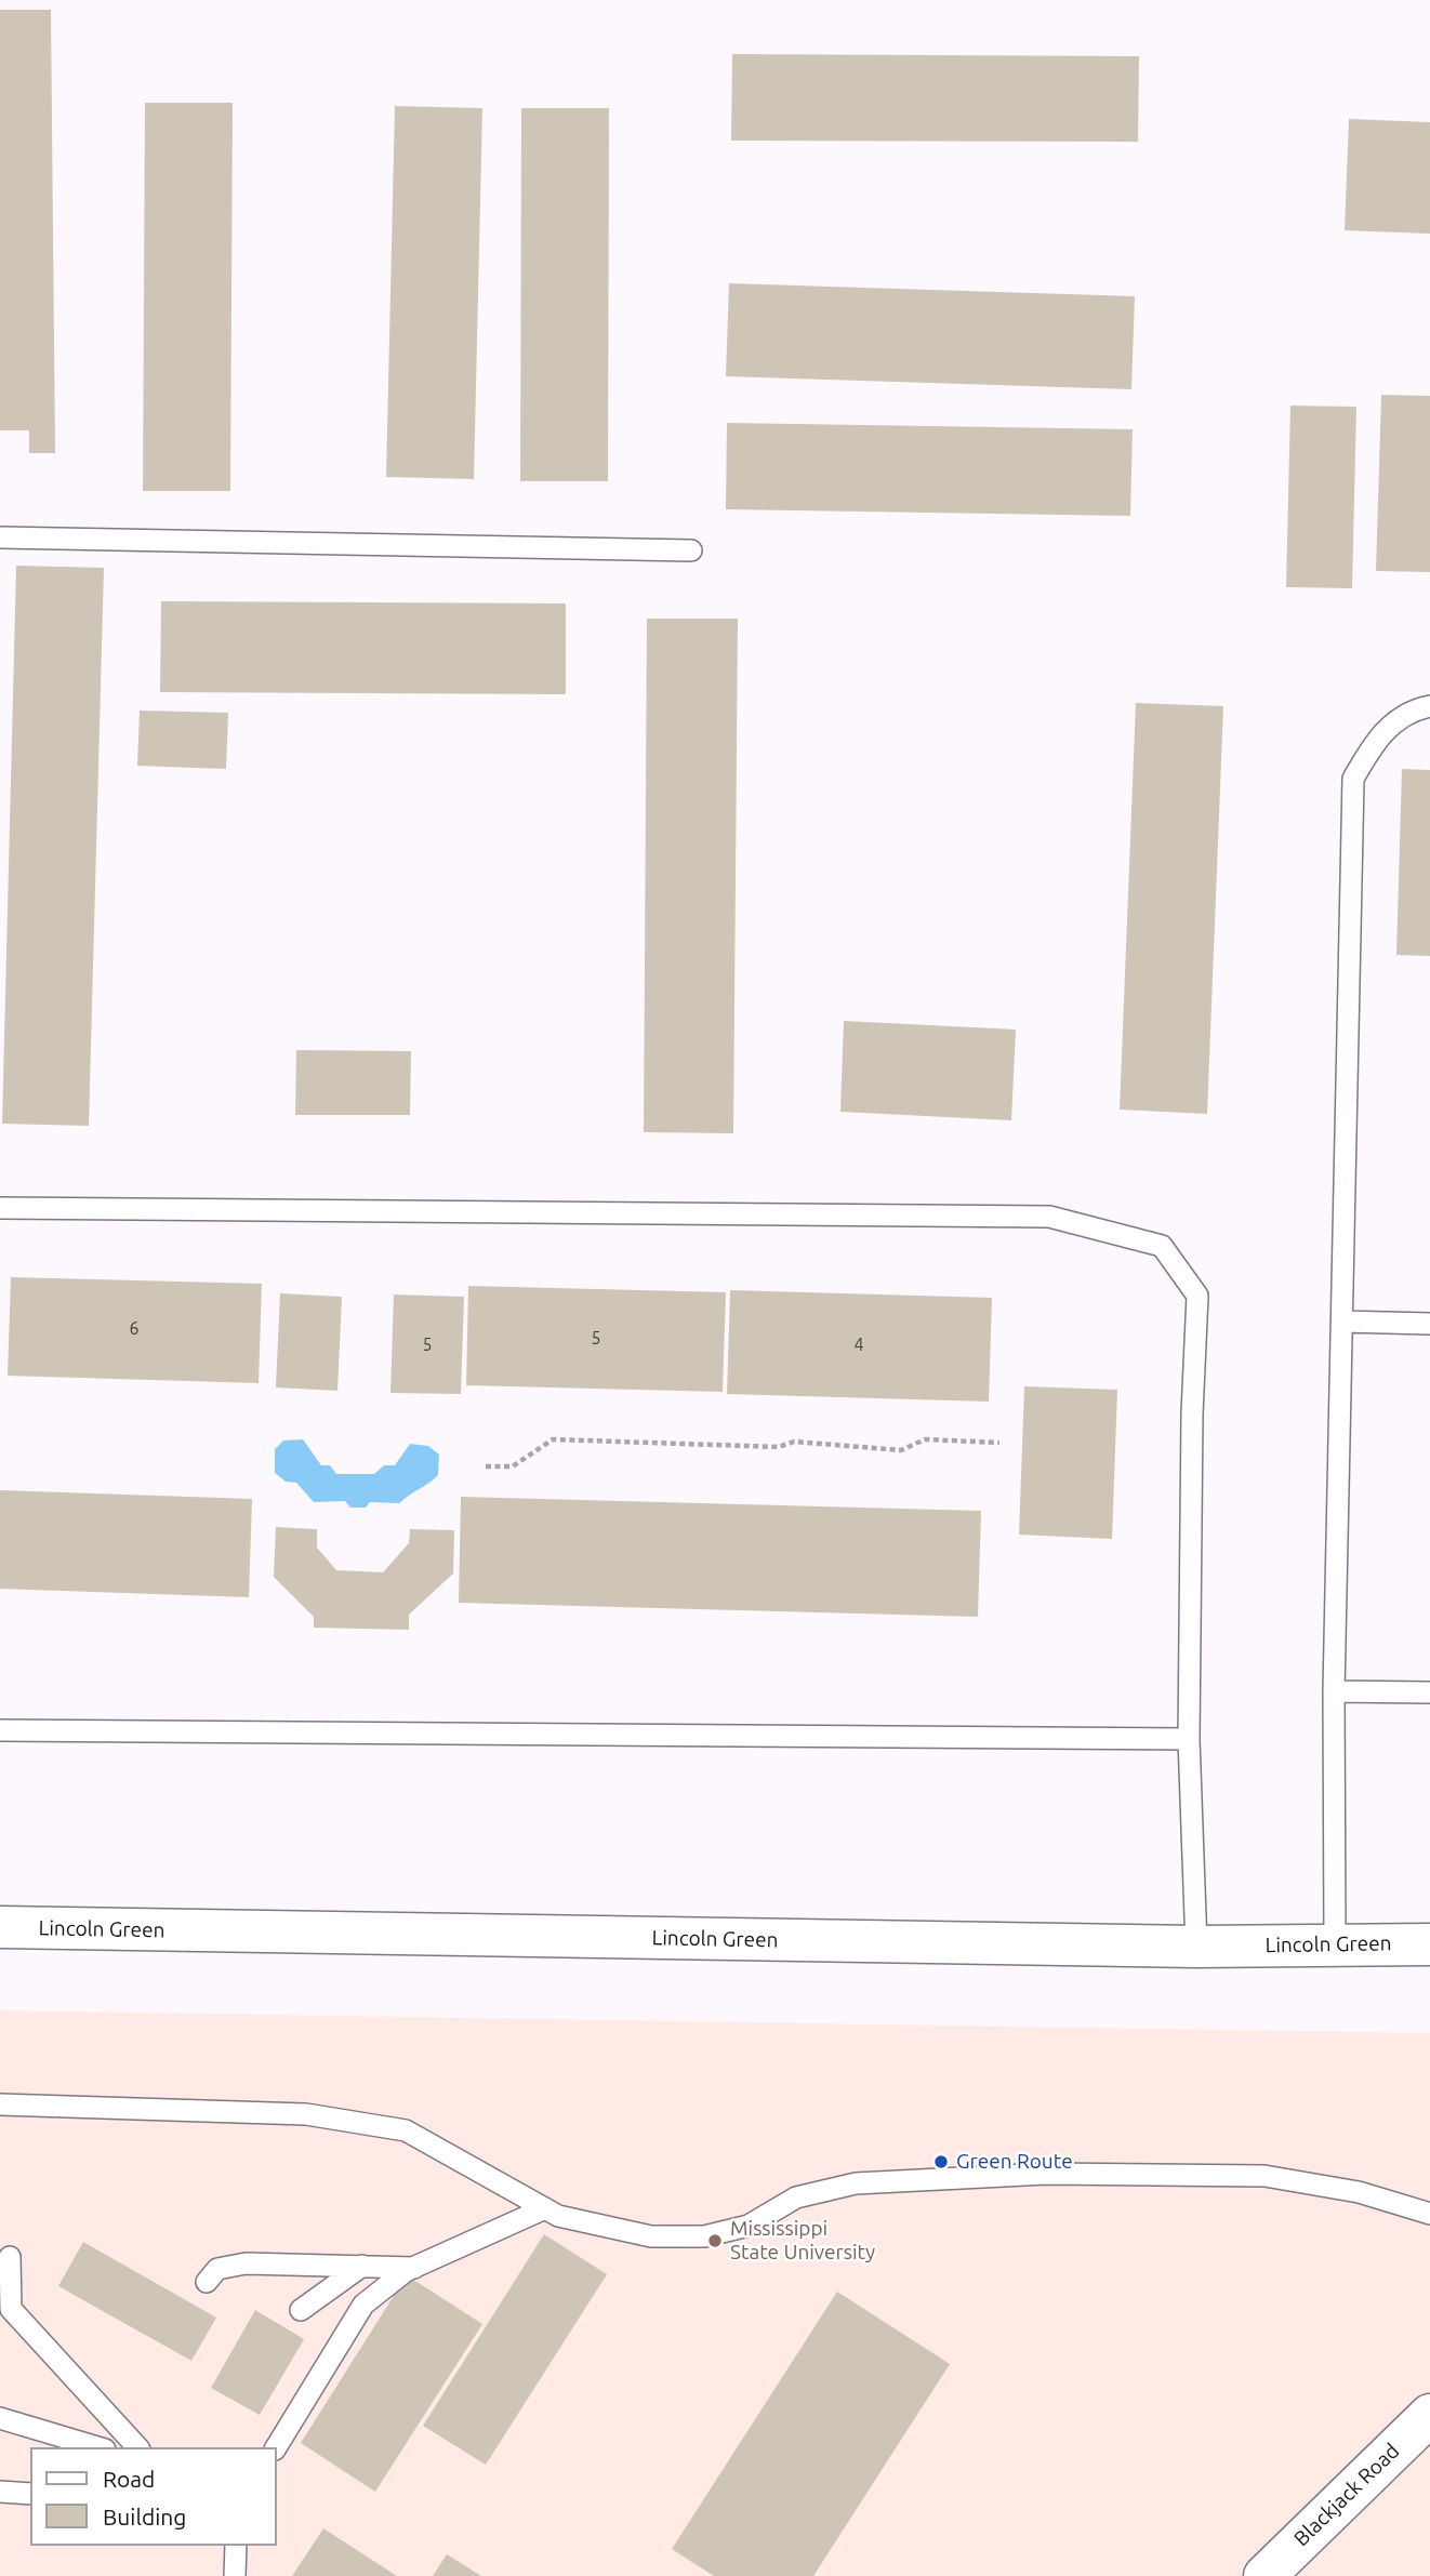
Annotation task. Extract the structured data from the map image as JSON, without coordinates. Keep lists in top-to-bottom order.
{
  "streets": {
    "street": ["Lincoln Green", "Blackjack Road"]
  },
  "places": ["Green Route", "Mississippi State University"],
  "house_numbers": [
    "6",
    "5",
    "5",
    "4"
  ],
  "legend": ["Road", "Building"]
}
